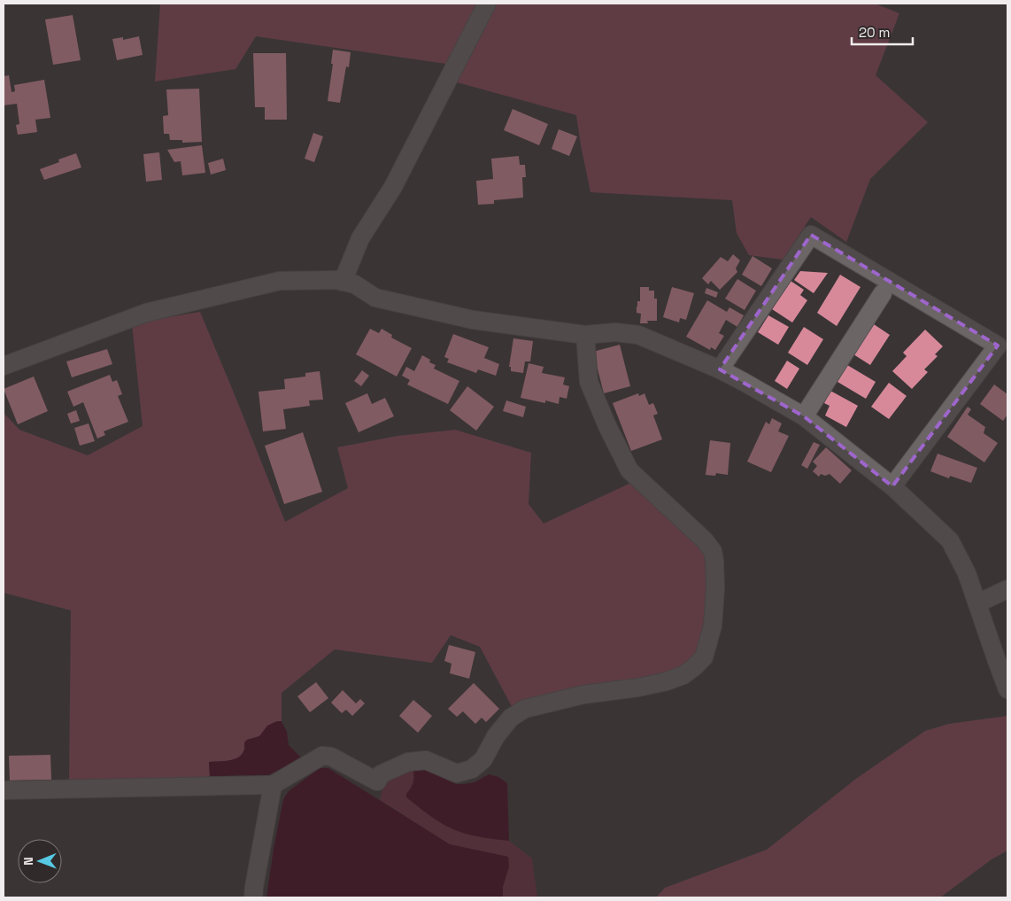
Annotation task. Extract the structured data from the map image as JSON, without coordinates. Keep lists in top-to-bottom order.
{
  "scale_bar": "20 m",
  "north": "left"
}
